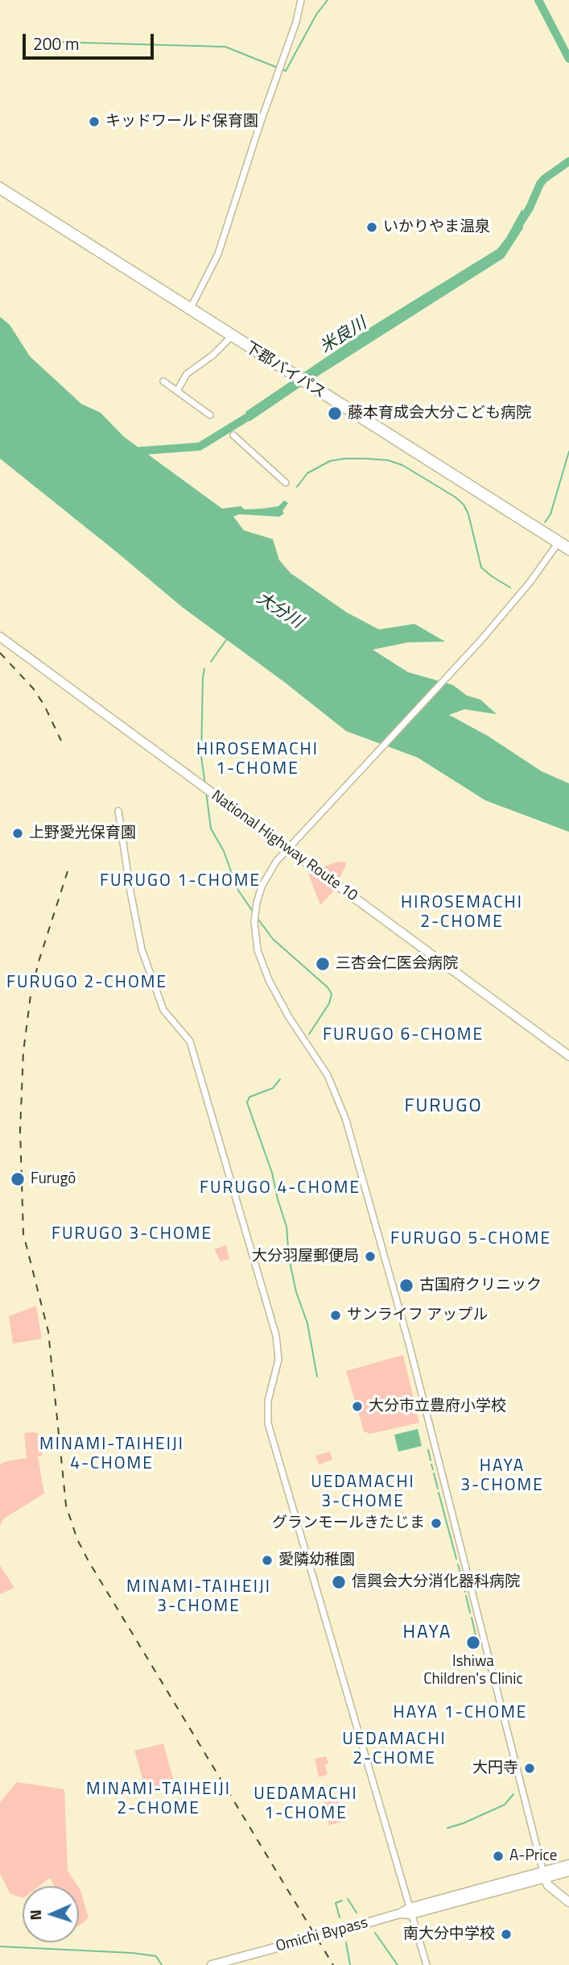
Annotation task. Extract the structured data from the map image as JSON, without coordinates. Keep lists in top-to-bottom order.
{
  "streets": {
    "highway": ["National Highway Route 10", "Omichi Bypass"],
    "street": ["下郡バイパス"]
  },
  "districts": [
    "HIROSEMACHI 1-CHOME",
    "FURUGO 1-CHOME",
    "HIROSEMACHI 2-CHOME",
    "FURUGO 2-CHOME",
    "FURUGO 6-CHOME",
    "FURUGO",
    "FURUGO 4-CHOME",
    "FURUGO 3-CHOME",
    "FURUGO 5-CHOME",
    "MINAMI-TAIHEIJI 4-CHOME",
    "HAYA 3-CHOME",
    "UEDAMACHI 3-CHOME",
    "MINAMI-TAIHEIJI 3-CHOME",
    "HAYA",
    "HAYA 1-CHOME",
    "UEDAMACHI 2-CHOME",
    "MINAMI-TAIHEIJI 2-CHOME",
    "UEDAMACHI 1-CHOME"
  ],
  "water": ["米良川", "大分川"],
  "places": [
    "キッドワールド保育園",
    "いかりやま温泉",
    "藤本育成会大分こども病院",
    "上野愛光保育園",
    "三杏会仁医会病院",
    "Furugō",
    "大分羽屋郵便局",
    "古国府クリニック",
    "サンライフ アップル",
    "大分市立豊府小学校",
    "グランモールきたじま",
    "愛隣幼稚園",
    "信興会大分消化器科病院",
    "Ishiwa Children's Clinic",
    "大円寺",
    "A-Price",
    "南大分中学校"
  ],
  "scale_bar": "200 m",
  "north": "left"
}
